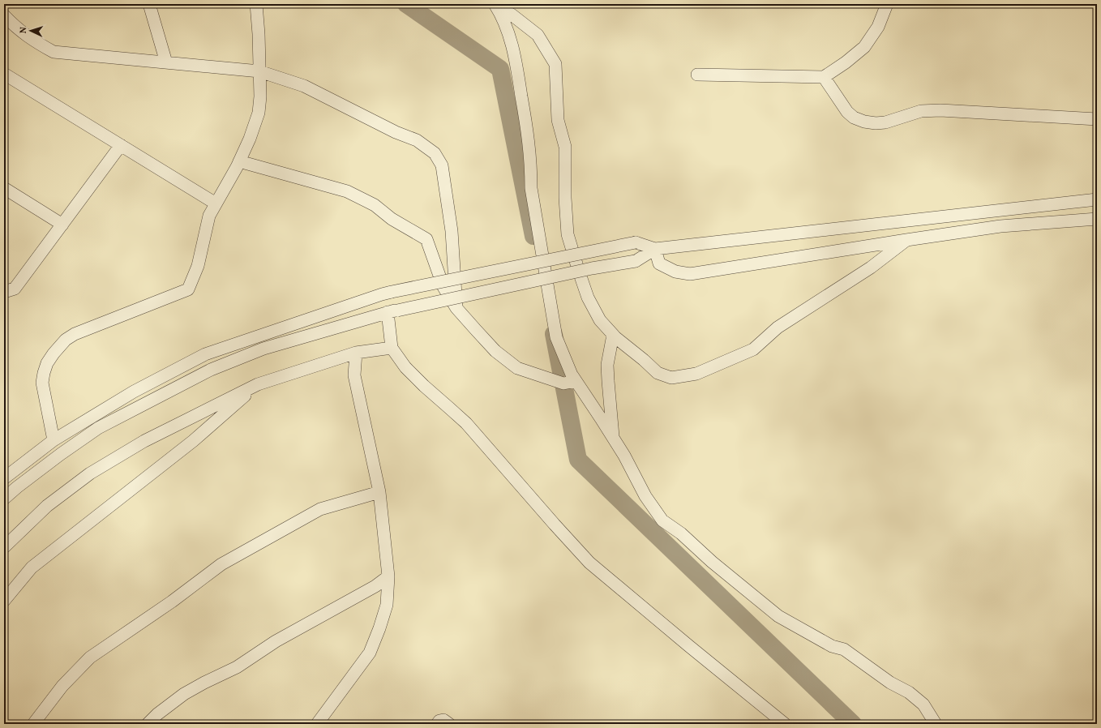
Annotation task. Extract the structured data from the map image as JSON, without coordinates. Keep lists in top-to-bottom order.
{
  "north": "left"
}
